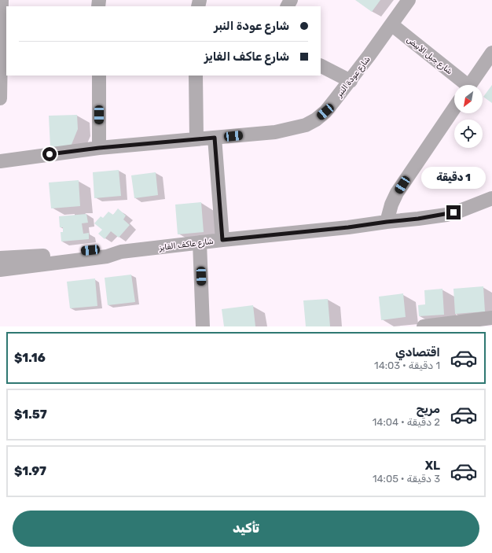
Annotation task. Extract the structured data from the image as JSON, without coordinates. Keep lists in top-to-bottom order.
{
  "streets": {
    "street": ["شارع جبل الأبيض", "شارع عودة النبر", "شارع عاكف الفايز"]
  },
  "crossings": [
    ["شارع جبل الأبيض", "شارع عودة النبر"]
  ],
  "north": "bottom left",
  "page": {
    "banner": ["شارع عودة النبر", "شارع عاكف الفايز"],
    "bubble": "1 دقيقة",
    "list": [
      {
        "name": "اقتصادي",
        "note": "1 دقيقة · 14:03",
        "value": "$1.16"
      },
      {
        "name": "مريح",
        "note": "2 دقيقة · 14:04",
        "value": "$1.57"
      },
      {
        "name": "XL",
        "note": "3 دقيقة · 14:05",
        "value": "$1.97"
      }
    ],
    "buttons": "تأكيد"
  }
}
